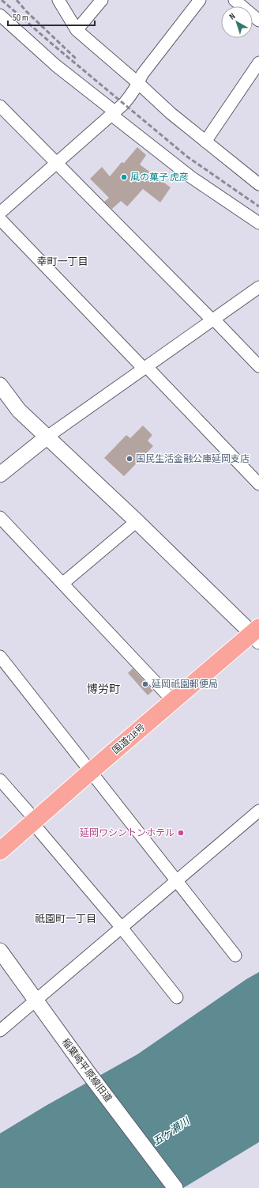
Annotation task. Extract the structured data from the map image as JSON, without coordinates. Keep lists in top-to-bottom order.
{
  "streets": {
    "highway": ["国道218号"],
    "street": ["稲葉崎平原線旧道"]
  },
  "districts": ["幸町一丁目", "博労町", "祇園町一丁目"],
  "water": ["五ヶ瀬川"],
  "places": [
    "風の菓子 虎彦",
    "国民生活金融公庫延岡支店",
    "延岡祇園郵便局",
    "延岡ワシントンホテル"
  ],
  "scale_bar": "50 m",
  "north": "top left"
}
